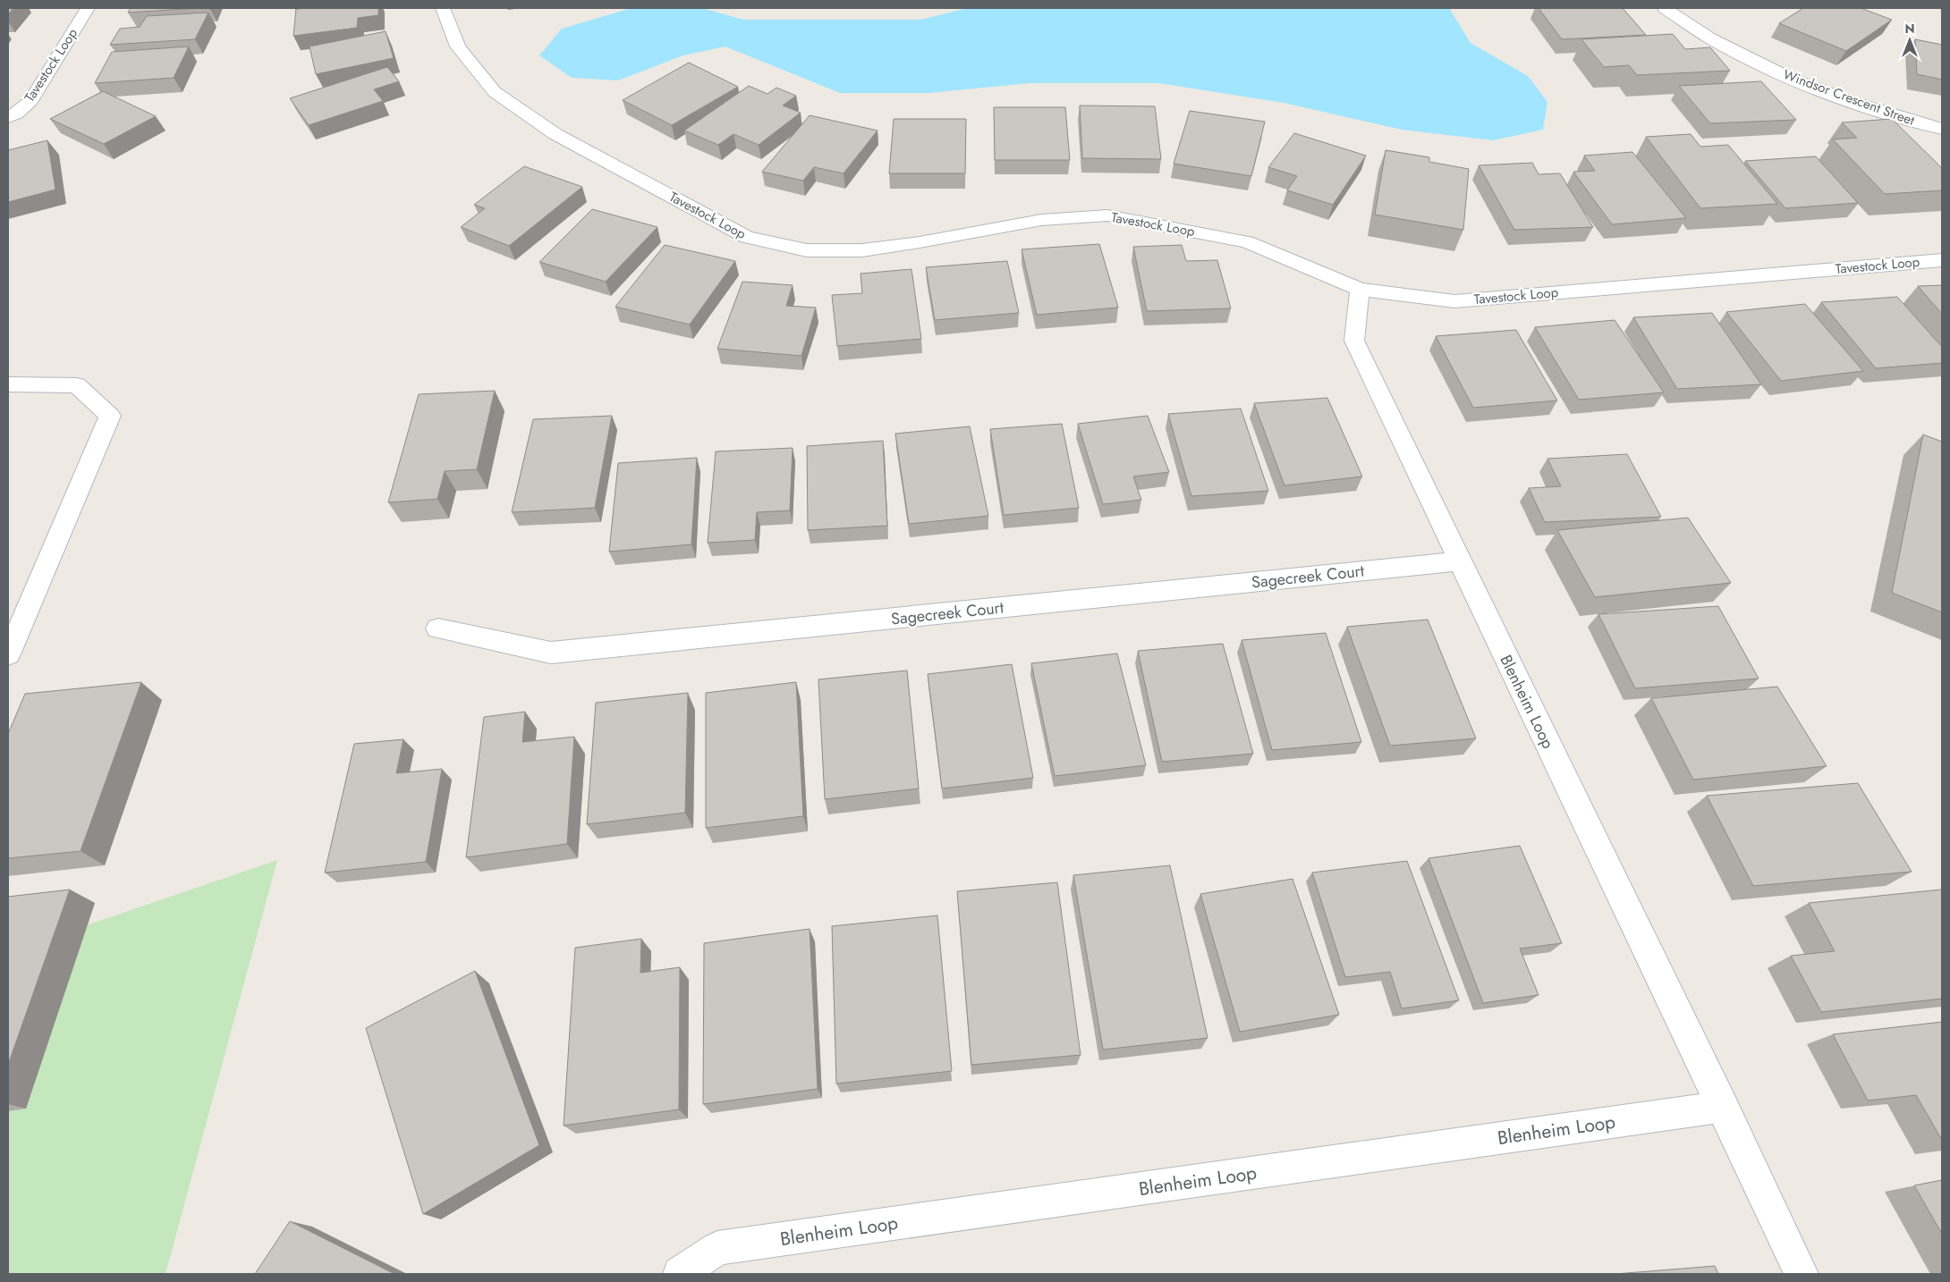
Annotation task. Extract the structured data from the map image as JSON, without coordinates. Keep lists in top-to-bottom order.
{
  "streets": {
    "street": [
      "Tavestock Loop",
      "Windsor Crescent Street",
      "Sagecreek Court",
      "Blenheim Loop"
    ]
  },
  "crossings": [
    ["Tavestock Loop", "Blenheim Loop"],
    ["Sagecreek Court", "Blenheim Loop"]
  ],
  "north": "top"
}
